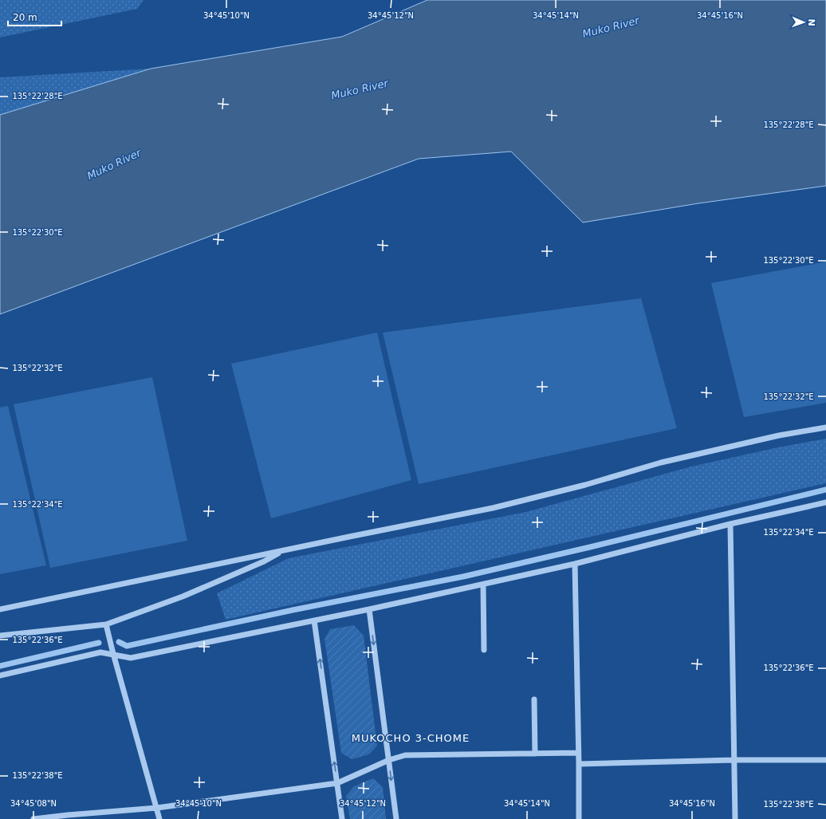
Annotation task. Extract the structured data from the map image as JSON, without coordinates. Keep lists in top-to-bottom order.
{
  "districts": ["MUKOCHO 3-CHOME"],
  "water": ["Muko River"],
  "scale_bar": "20 m",
  "north": "right",
  "coordinates": [
    "34°45'10\"N",
    "34°45'12\"N",
    "34°45'14\"N",
    "34°45'16\"N",
    "135°22'28\"E",
    "135°22'30\"E",
    "135°22'32\"E",
    "135°22'34\"E",
    "135°22'36\"E",
    "135°22'38\"E",
    "34°45'08\"N"
  ]
}
